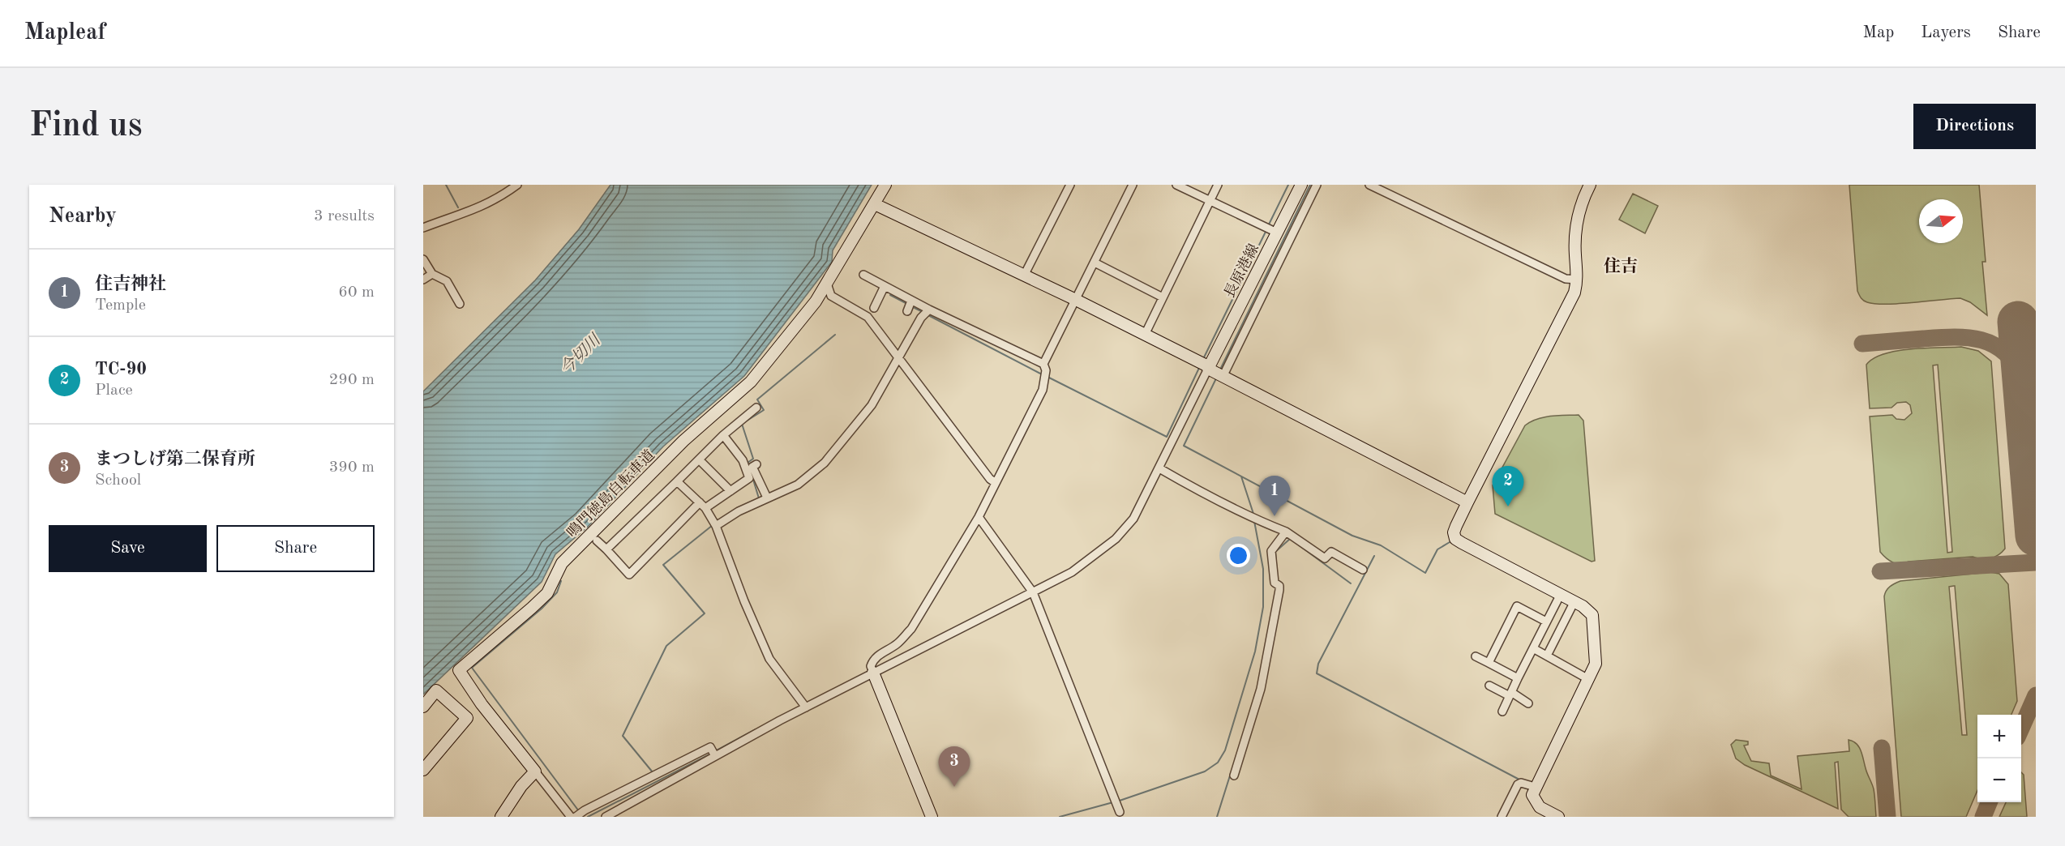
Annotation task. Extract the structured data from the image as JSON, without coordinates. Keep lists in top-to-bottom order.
{
  "streets": {
    "street": ["長原港線", "鳴門徳島自転車道"]
  },
  "districts": ["住吉"],
  "water": ["今切川"],
  "north": "right",
  "page": {
    "header": "Mapleaf",
    "nav": ["Map", "Layers", "Share"],
    "buttons": [
      "Directions",
      ["Save", "Share"]
    ],
    "title": "Find us",
    "heading": ["Nearby", "3 results"],
    "list": [
      {
        "mark": "1",
        "name": "住吉神社",
        "note": "Temple",
        "value": "60 m"
      },
      {
        "mark": "2",
        "name": "TC-90",
        "note": "Place",
        "value": "290 m"
      },
      {
        "mark": "3",
        "name": "まつしげ第二保育所",
        "note": "School",
        "value": "390 m"
      }
    ],
    "pins": ["2", "1", "3"],
    "map_buttons": ["+", "−"]
  }
}
